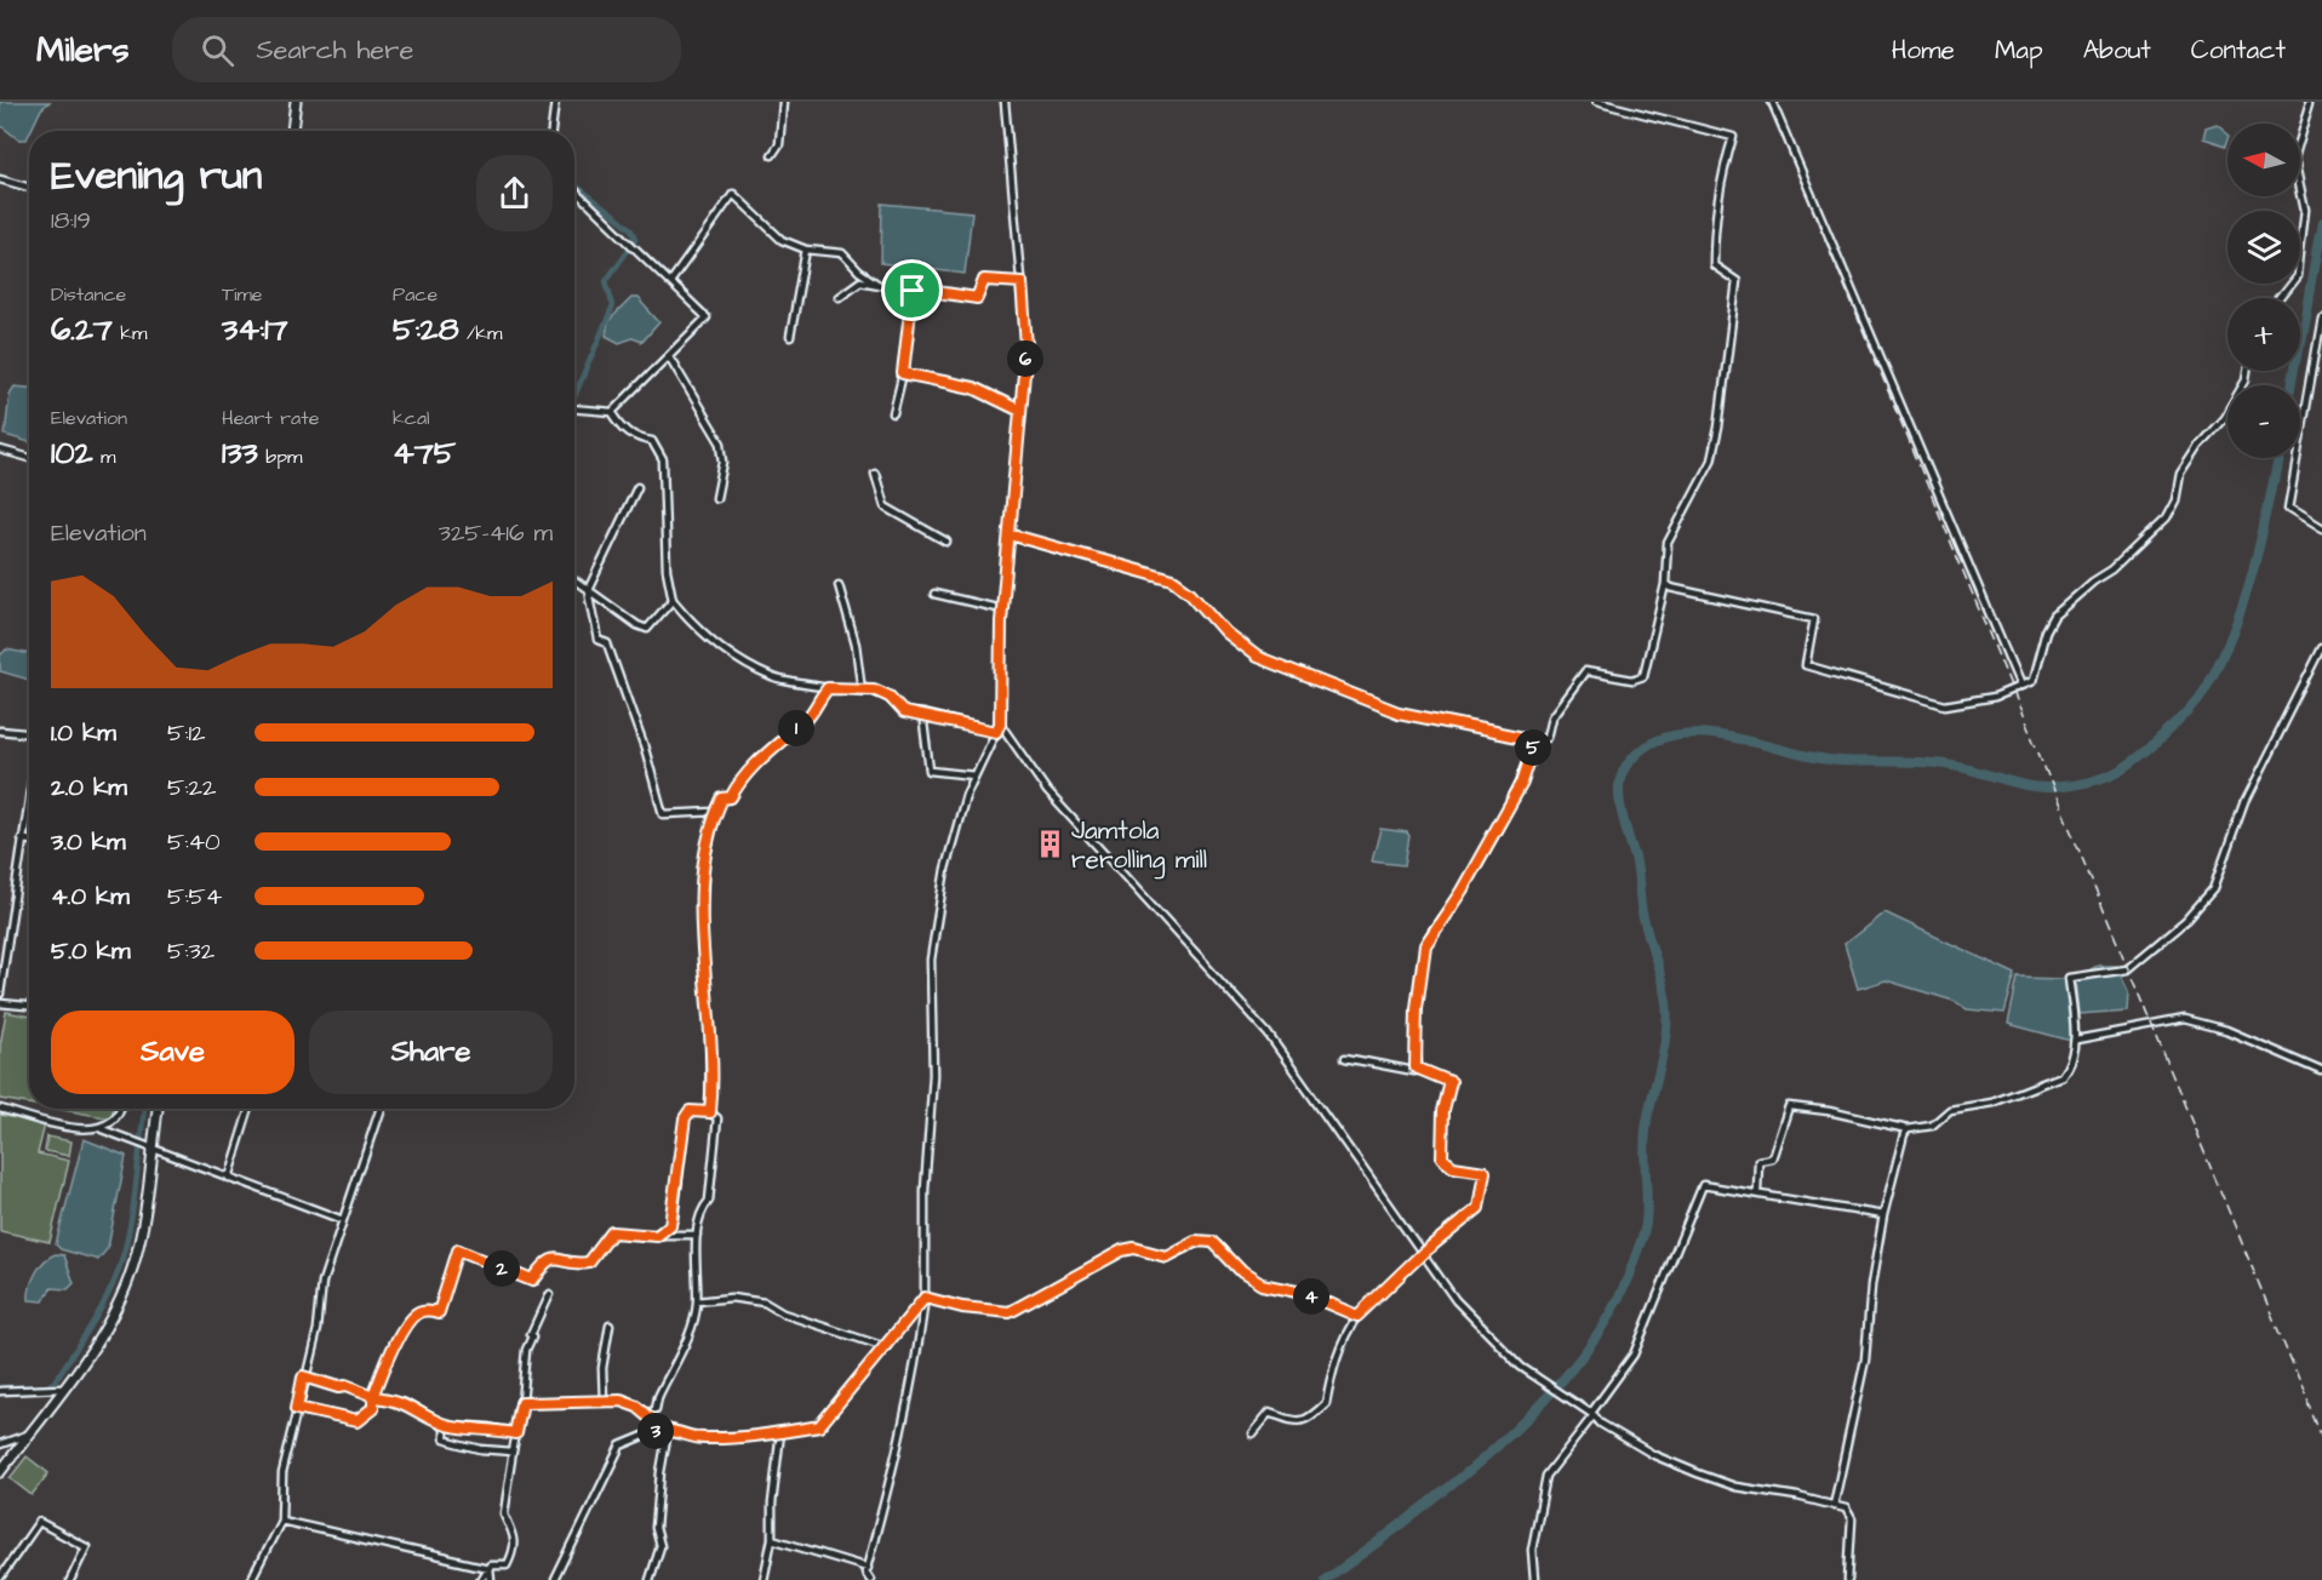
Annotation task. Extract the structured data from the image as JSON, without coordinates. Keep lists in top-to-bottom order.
{
  "places": {
    "building": ["Jamtola rerolling mill"]
  },
  "north": "left",
  "page": {
    "header": "Milers",
    "search": "Search here",
    "nav": [
      "Home",
      "Map",
      "About",
      "Contact"
    ],
    "map_buttons": ["+", "−"],
    "heading": ["Evening run", "18:19"],
    "stats": [
      ["Distance", "6.27 km"],
      ["Time", "34:17"],
      ["Pace", "5:28 /km"],
      ["Elevation", "102 m"],
      ["Heart rate", "133 bpm"],
      ["kcal", "475"]
    ],
    "pins": [
      "6",
      "1",
      "5",
      "2",
      "4",
      "3"
    ],
    "chart": ["Elevation", "325–416 m"],
    "list": [
      {
        "name": "1.0 km",
        "note": "5:12"
      },
      {
        "name": "2.0 km",
        "note": "5:22"
      },
      {
        "name": "3.0 km",
        "note": "5:40"
      },
      {
        "name": "4.0 km",
        "note": "5:54"
      },
      {
        "name": "5.0 km",
        "note": "5:32"
      }
    ],
    "buttons": ["Save", "Share"]
  }
}
